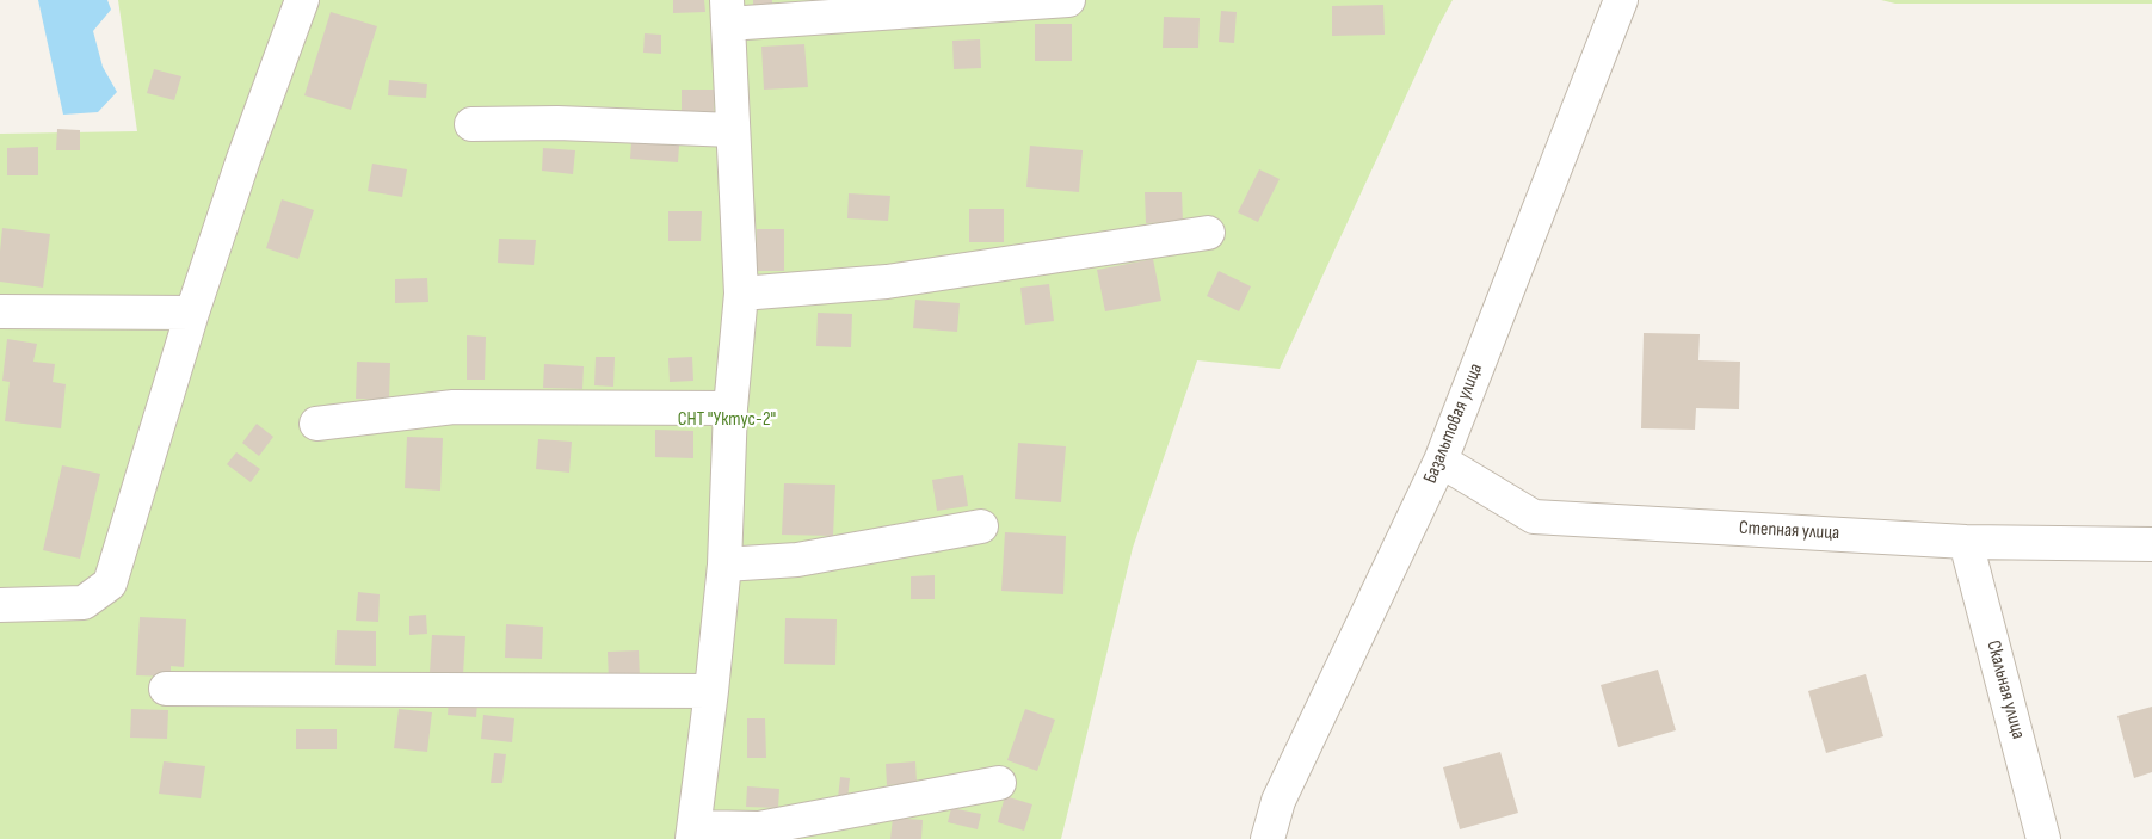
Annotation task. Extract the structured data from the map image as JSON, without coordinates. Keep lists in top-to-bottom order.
{
  "streets": {
    "street": ["Базальтовая улица", "Степная улица", "Скальная улица"]
  },
  "crossings": [
    ["Базальтовая улица", "Степная улица"],
    ["Степная улица", "Скальная улица"]
  ],
  "parks": ["СНТ \"Уктус-2\""]
}
